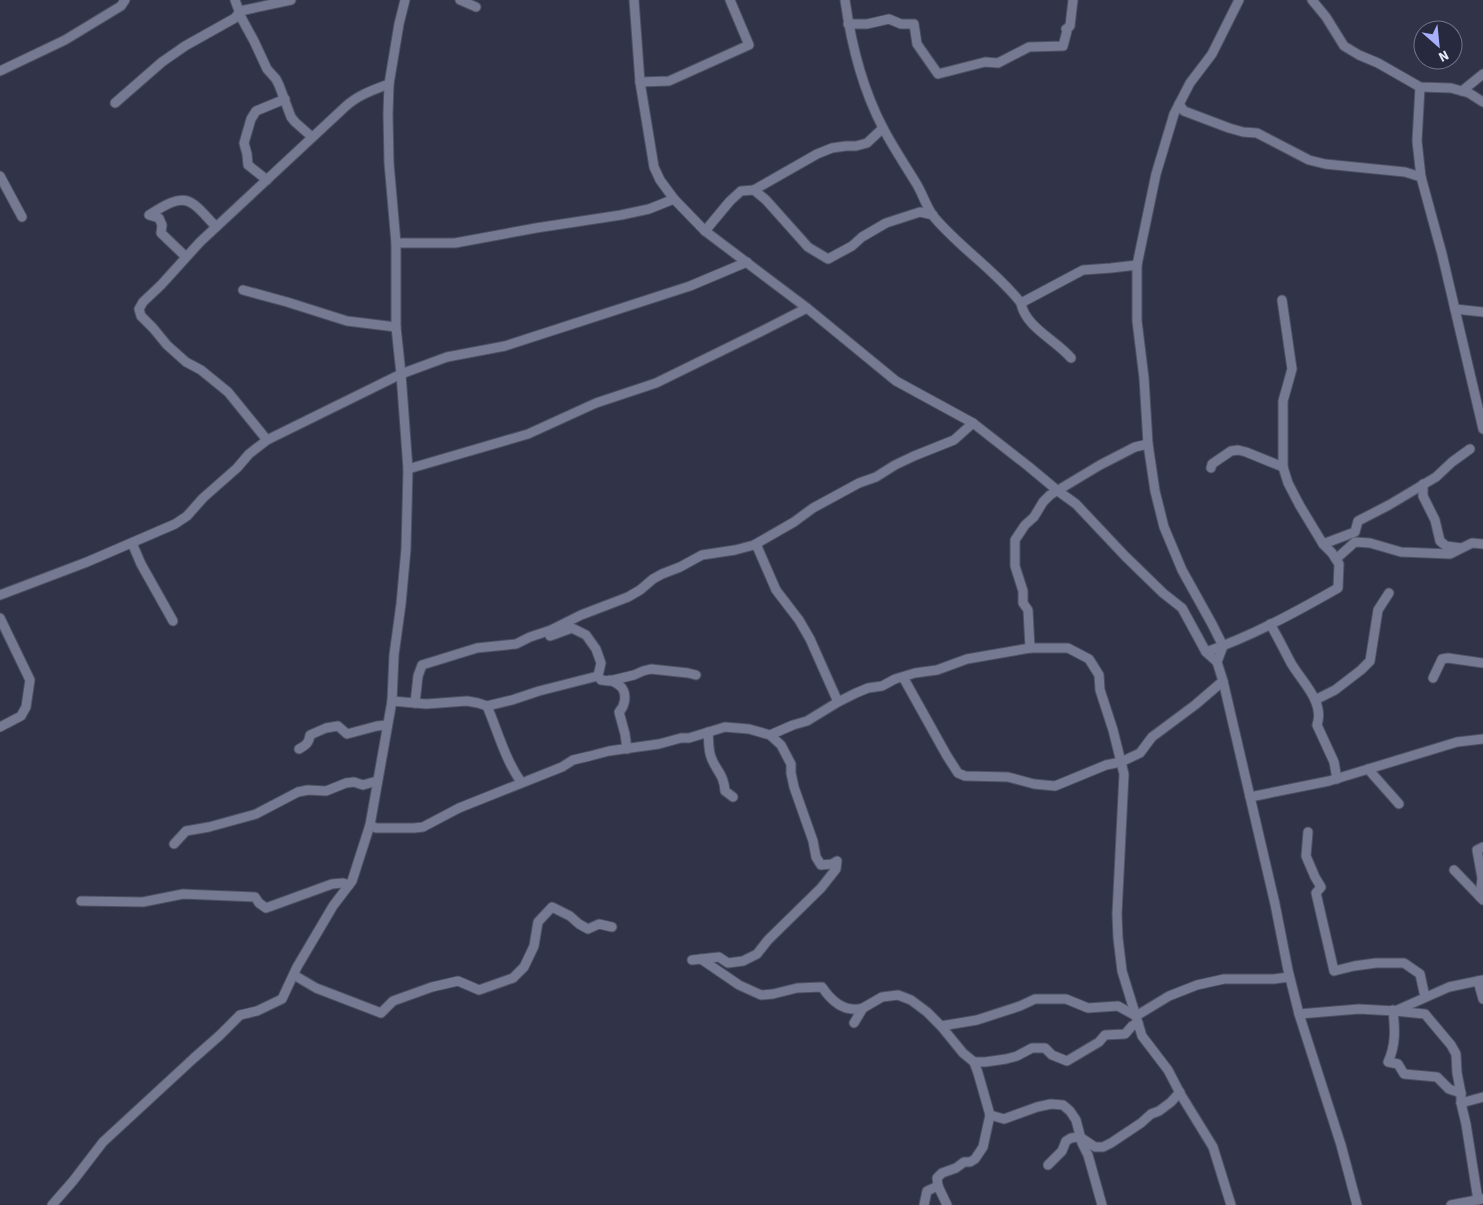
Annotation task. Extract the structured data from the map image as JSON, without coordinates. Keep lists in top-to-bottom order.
{
  "north": "bottom right"
}
